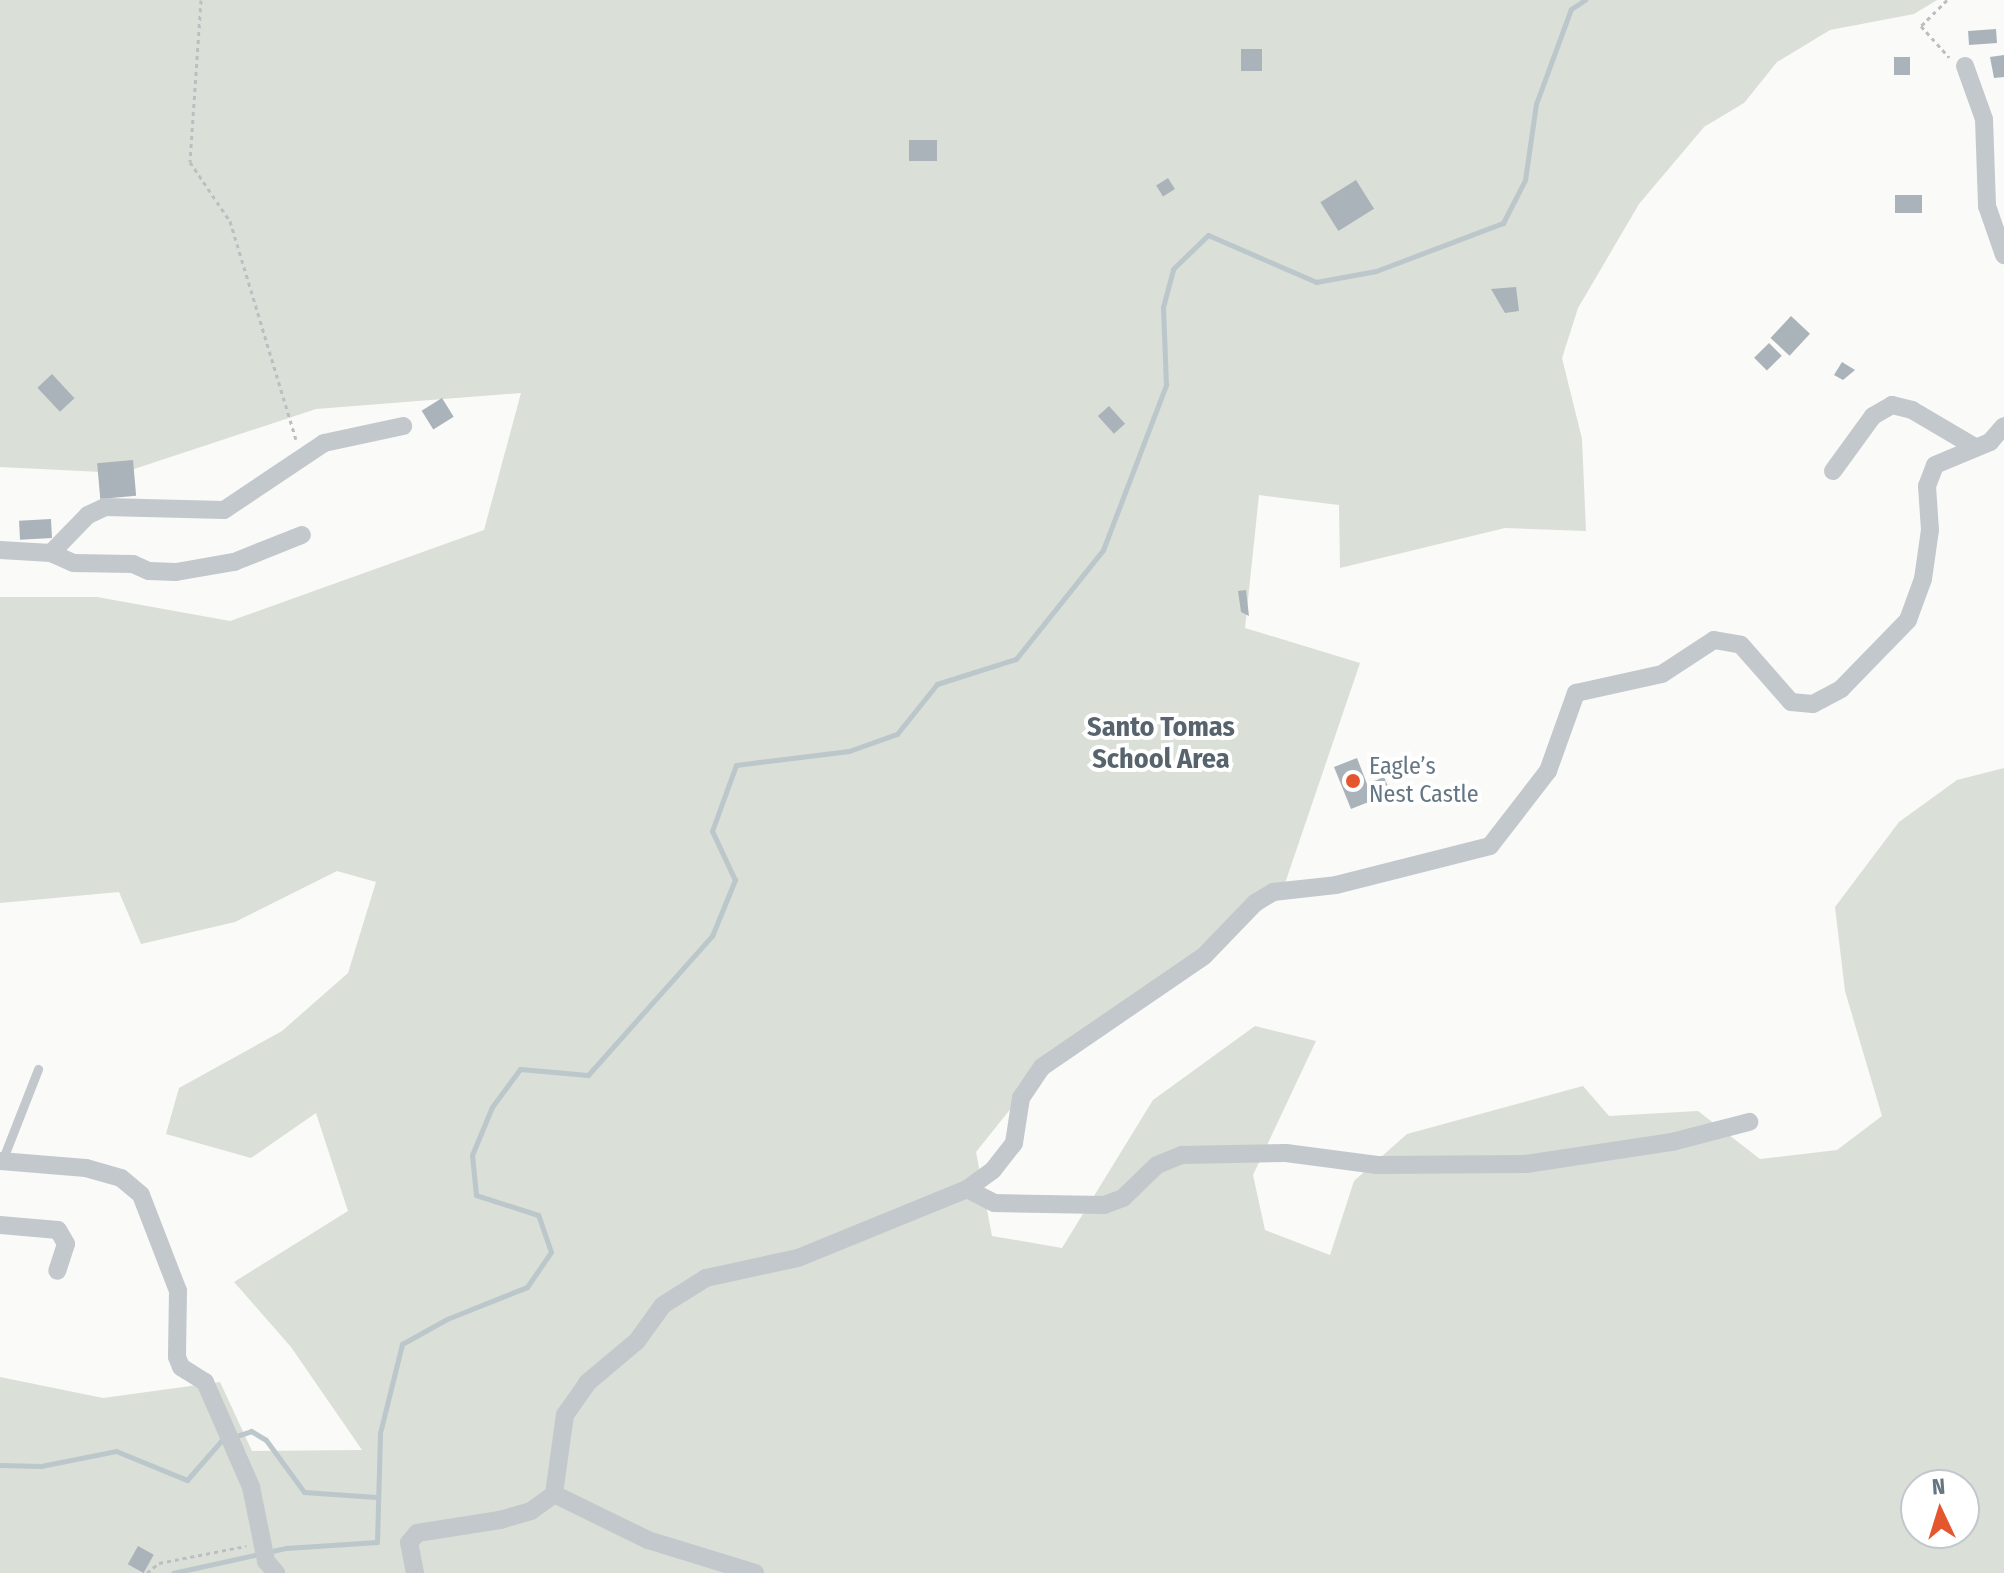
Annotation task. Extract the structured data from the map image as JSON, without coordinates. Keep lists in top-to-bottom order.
{
  "districts": ["Santo Tomas School Area"],
  "places": ["Eagle’s Nest Castle"],
  "north": "top"
}
